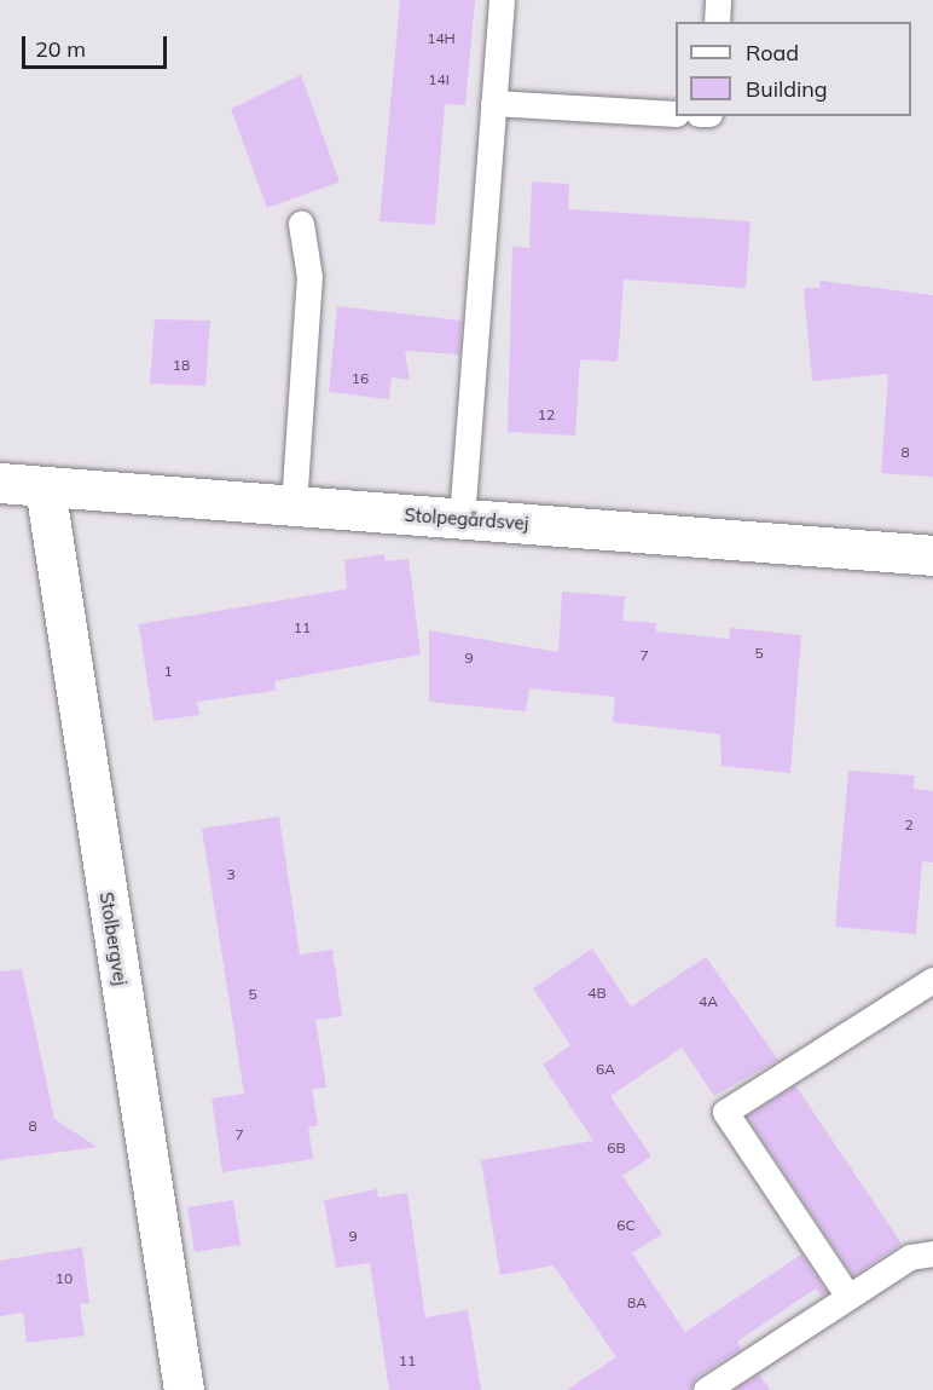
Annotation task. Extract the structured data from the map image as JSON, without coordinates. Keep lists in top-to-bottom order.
{
  "streets": {
    "street": ["Stolpegårdsvej", "Stolbergvej"]
  },
  "crossings": [
    ["Stolpegårdsvej", "Stolbergvej"]
  ],
  "house_numbers": [
    "14H",
    "14I",
    "18",
    "16",
    "12",
    "8",
    "11",
    "5",
    "7",
    "9",
    "1",
    "2",
    "3",
    "4B",
    "5",
    "4A",
    "6A",
    "8",
    "7",
    "6B",
    "6C",
    "9",
    "10",
    "8A",
    "11"
  ],
  "legend": ["Road", "Building"],
  "scale_bar": "20 m"
}
